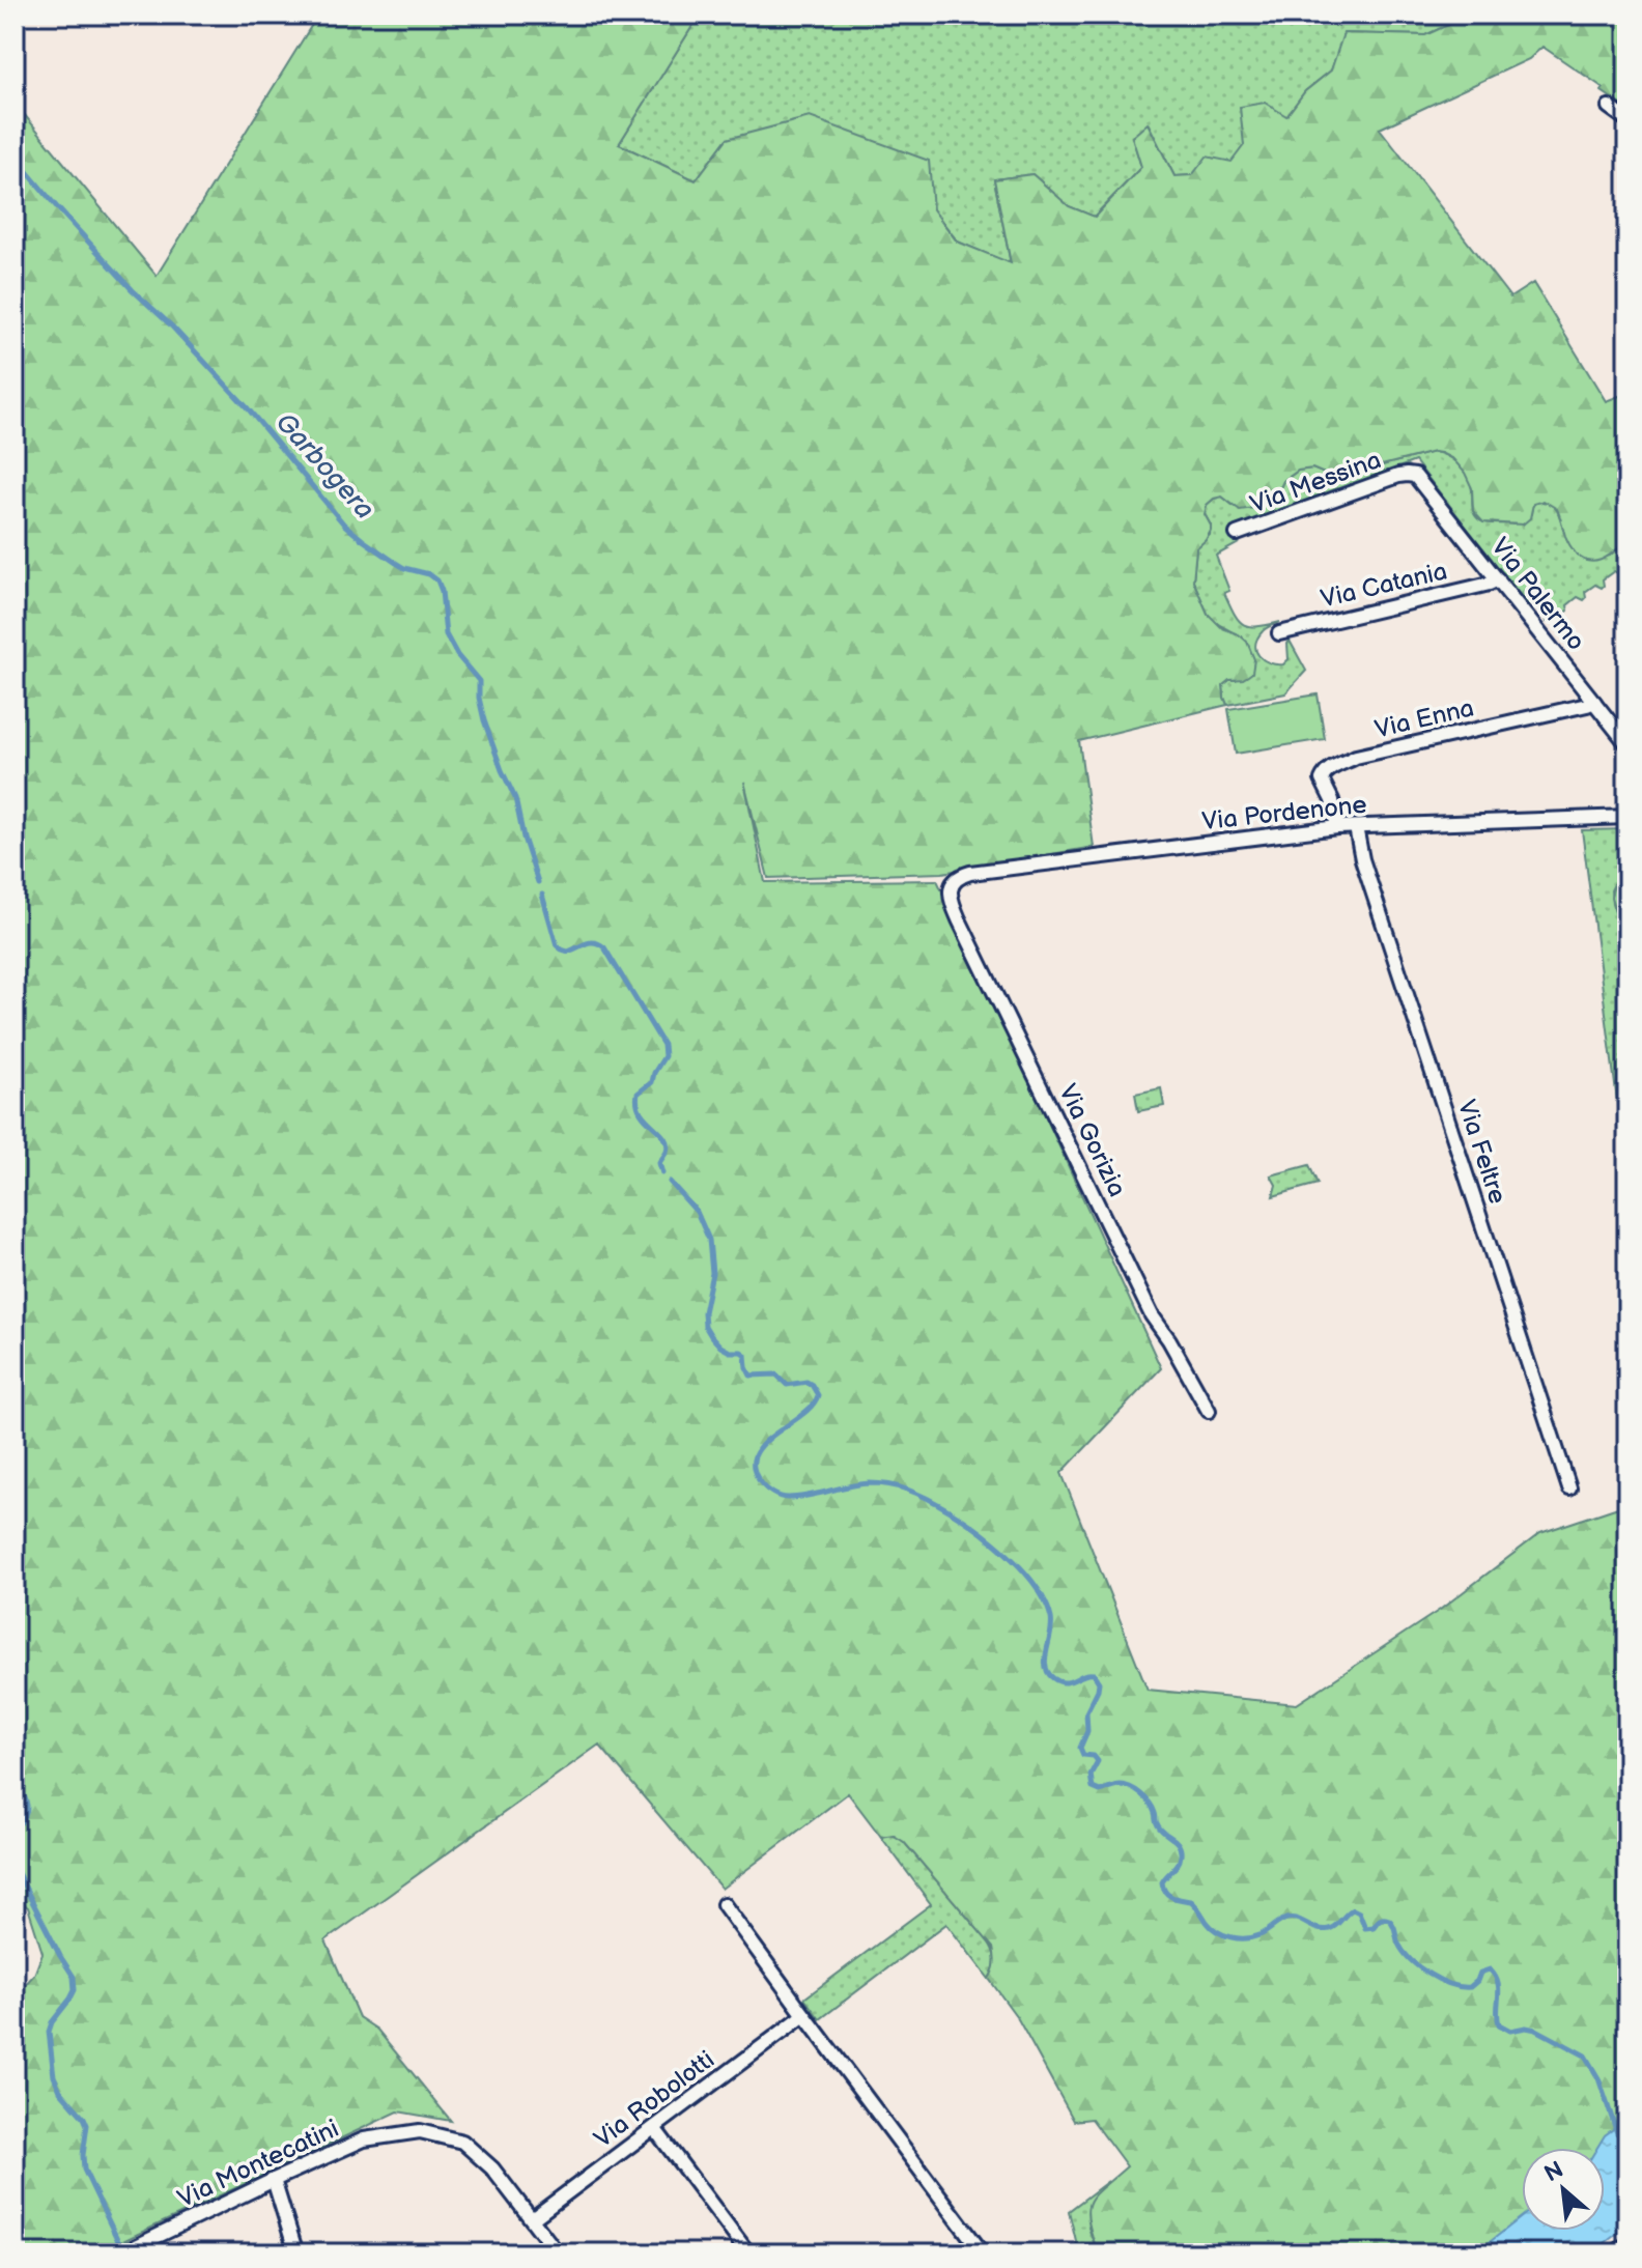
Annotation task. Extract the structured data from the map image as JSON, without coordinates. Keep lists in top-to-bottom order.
{
  "streets": {
    "street": [
      "Via Messina",
      "Via Catania",
      "Via Palermo",
      "Via Enna",
      "Via Pordenone",
      "Via Gorizia",
      "Via Feltre",
      "Via Robolotti",
      "Via Montecatini"
    ]
  },
  "crossings": [
    ["Via Messina", "Via Palermo"],
    ["Via Catania", "Via Palermo"],
    ["Via Palermo", "Via Enna"],
    ["Via Enna", "Via Pordenone"],
    ["Via Pordenone", "Via Gorizia"],
    ["Via Pordenone", "Via Feltre"],
    ["Via Robolotti", "Via Montecatini"]
  ],
  "water": ["Garbogera"],
  "north": "top left"
}
